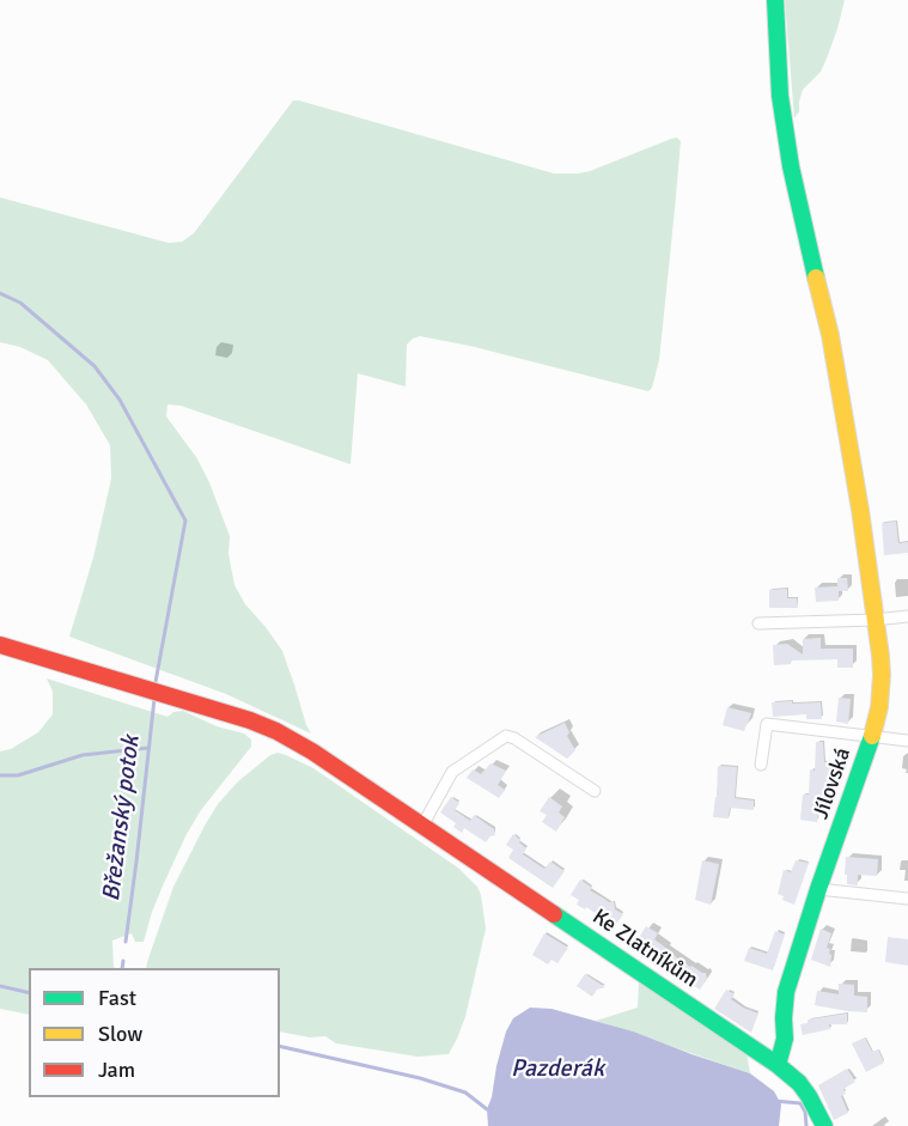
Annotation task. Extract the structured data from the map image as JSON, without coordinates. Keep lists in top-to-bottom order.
{
  "streets": {
    "street": ["Jílovská", "Ke Zlatníkům"]
  },
  "crossings": [
    ["Jílovská", "Ke Zlatníkům"]
  ],
  "water": ["Břežanský potok", "Pazderák"],
  "legend": ["Fast", "Slow", "Jam"]
}
